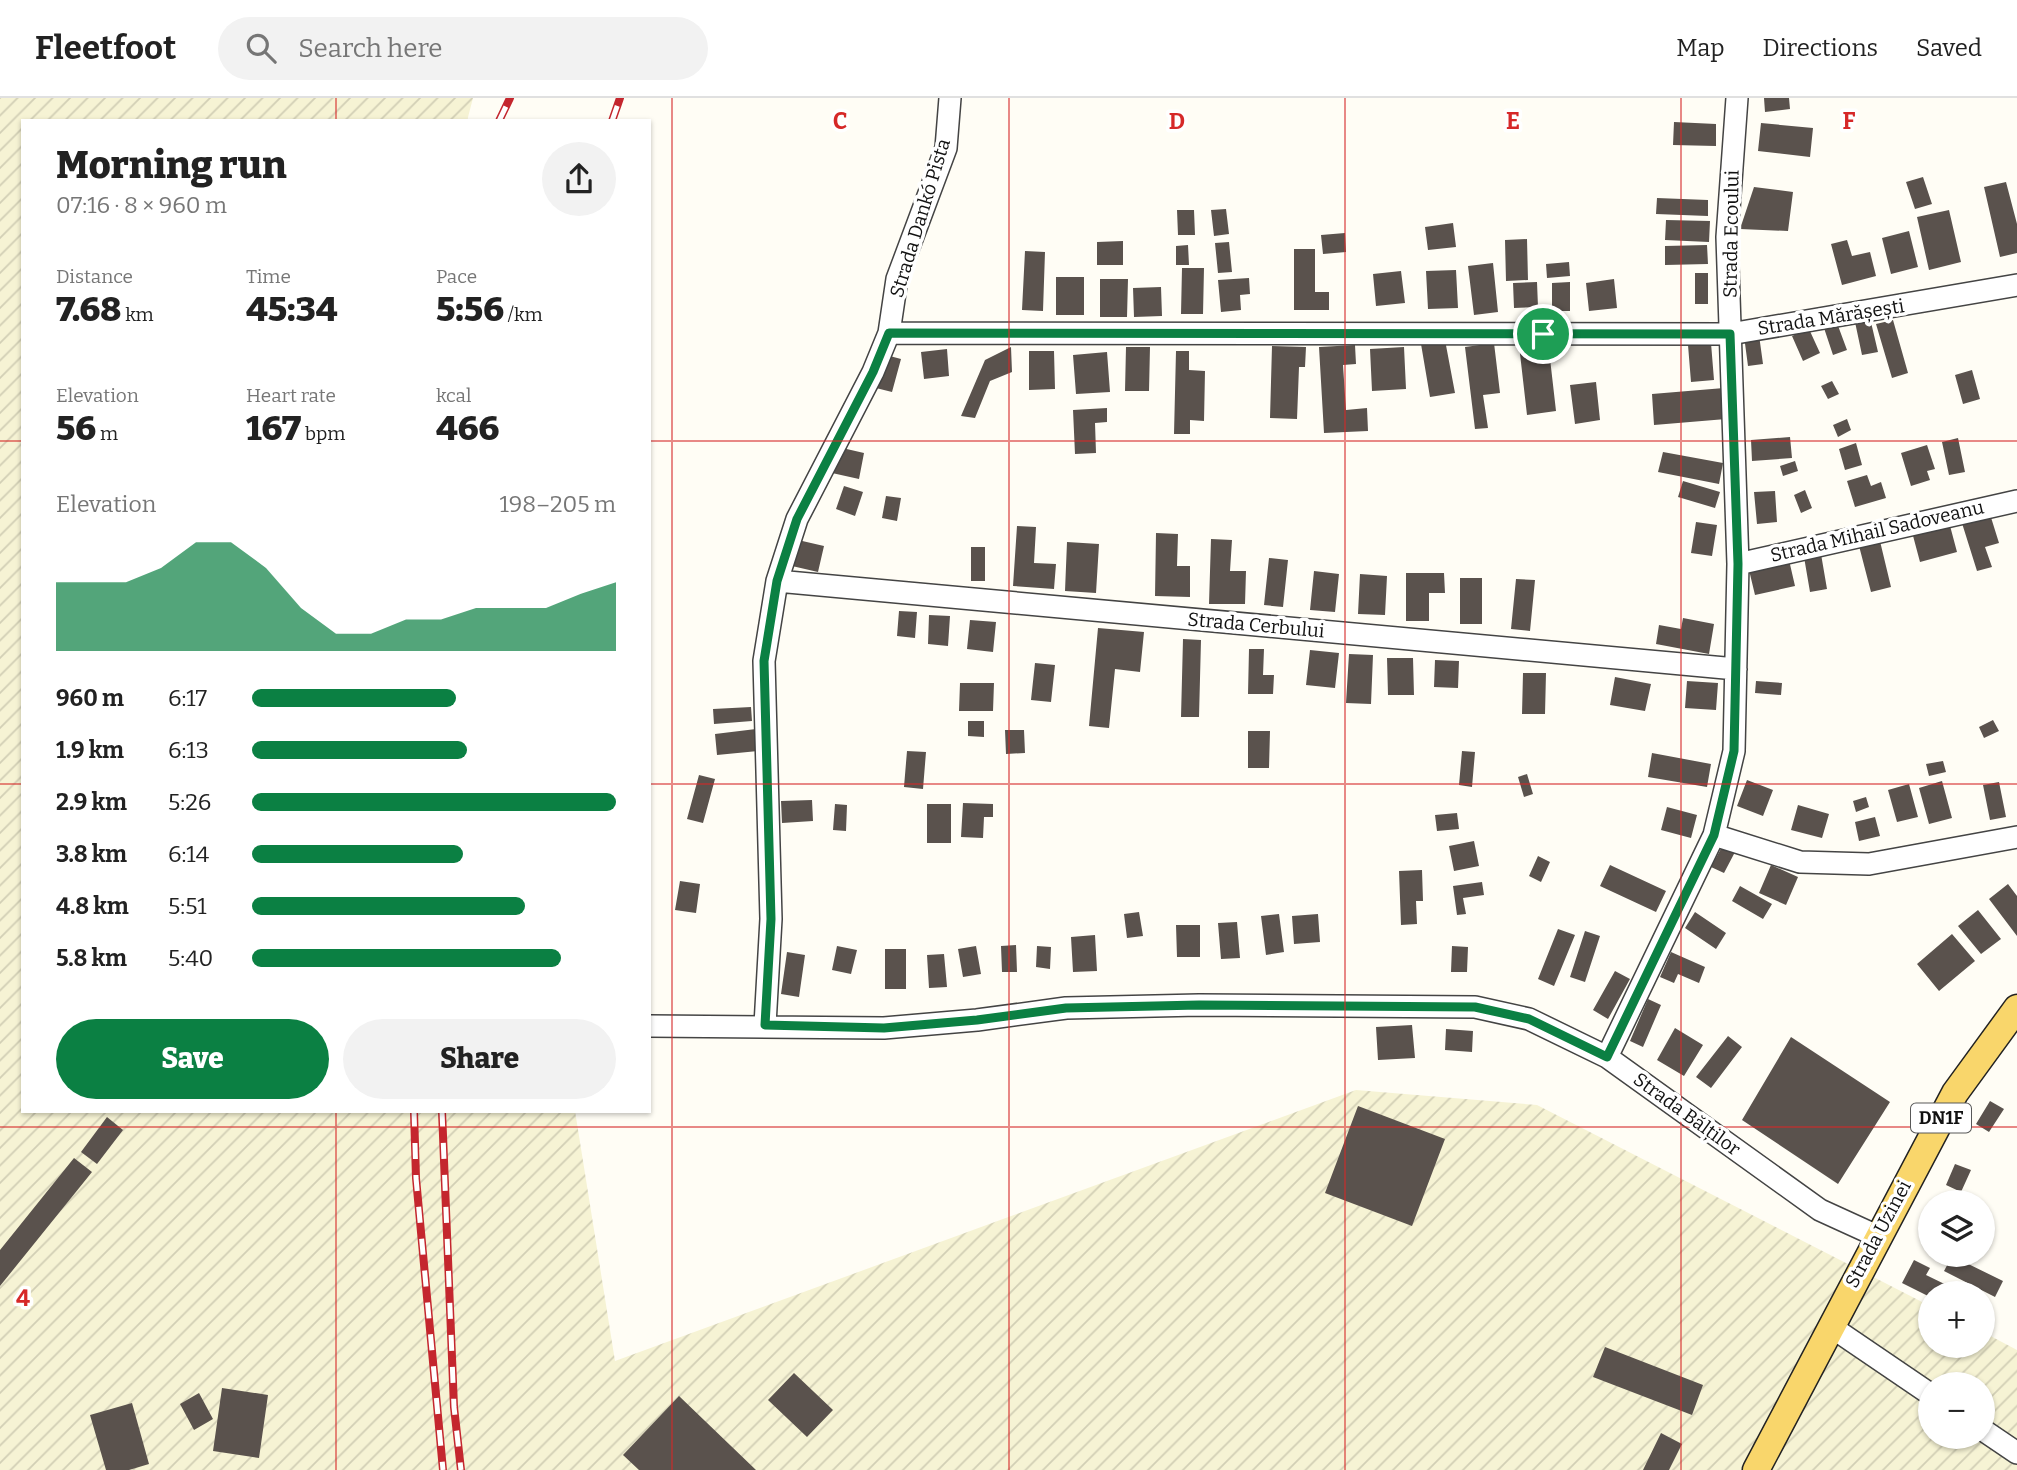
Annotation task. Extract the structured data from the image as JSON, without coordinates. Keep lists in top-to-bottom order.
{
  "streets": {
    "main road": ["DN1F", "Strada Uzinei"],
    "street": [
      "Strada Dankó Pista",
      "Strada Ecoului",
      "Strada Mărășești",
      "Strada Mihail Sadoveanu",
      "Strada Cerbului",
      "Strada Bălților"
    ]
  },
  "crossings": [
    ["Strada Dankó Pista", "Strada Mărășești"],
    ["Strada Dankó Pista", "Strada Cerbului"],
    ["Strada Dankó Pista", "Strada Bălților"],
    ["Strada Ecoului", "Strada Mărășești"],
    ["Strada Ecoului", "Strada Mihail Sadoveanu"],
    ["Strada Ecoului", "Strada Cerbului"],
    ["Strada Ecoului", "Strada Bălților"],
    ["Strada Bălților", "Strada Uzinei"]
  ],
  "page": {
    "header": "Fleetfoot",
    "search": "Search here",
    "nav": ["Map", "Directions", "Saved"],
    "heading": ["Morning run", "07:16 · 8 × 960 m"],
    "stats": [
      ["Distance", "7.68 km"],
      ["Time", "45:34"],
      ["Pace", "5:56 /km"],
      ["Elevation", "56 m"],
      ["Heart rate", "167 bpm"],
      ["kcal", "466"]
    ],
    "chart": ["Elevation", "198–205 m"],
    "list": [
      {
        "name": "960 m",
        "note": "6:17"
      },
      {
        "name": "1.9 km",
        "note": "6:13"
      },
      {
        "name": "2.9 km",
        "note": "5:26"
      },
      {
        "name": "3.8 km",
        "note": "6:14"
      },
      {
        "name": "4.8 km",
        "note": "5:51"
      },
      {
        "name": "5.8 km",
        "note": "5:40"
      }
    ],
    "buttons": ["Save", "Share"],
    "map_buttons": ["+", "−"]
  },
  "grid": {
    "columns": [
      "C",
      "D",
      "E",
      "F"
    ],
    "rows": ["4"]
  }
}
